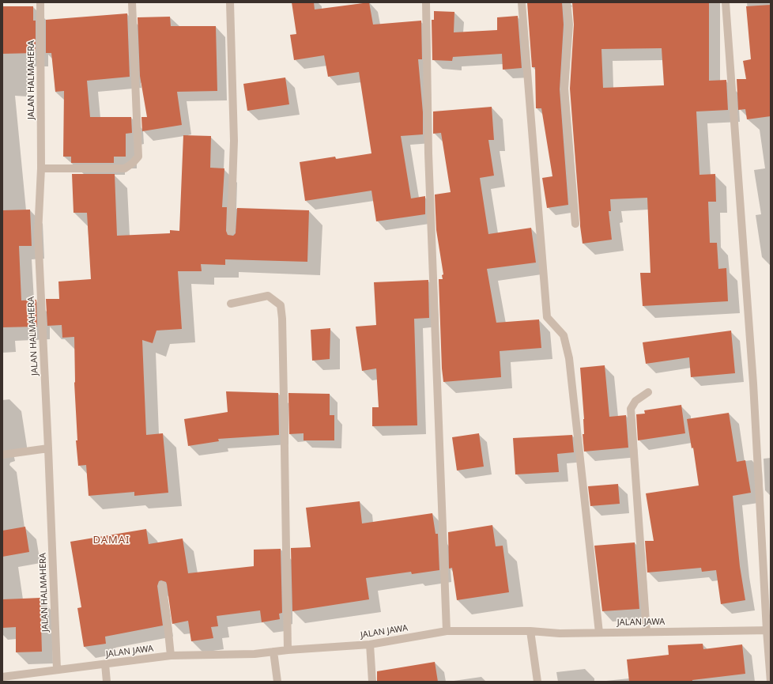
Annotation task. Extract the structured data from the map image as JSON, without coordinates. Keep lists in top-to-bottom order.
{
  "streets": {
    "street": ["JALAN HALMAHERA", "JALAN JAWA"]
  },
  "crossings": [
    ["JALAN HALMAHERA", "JALAN JAWA"]
  ],
  "districts": ["DAMAI"]
}
